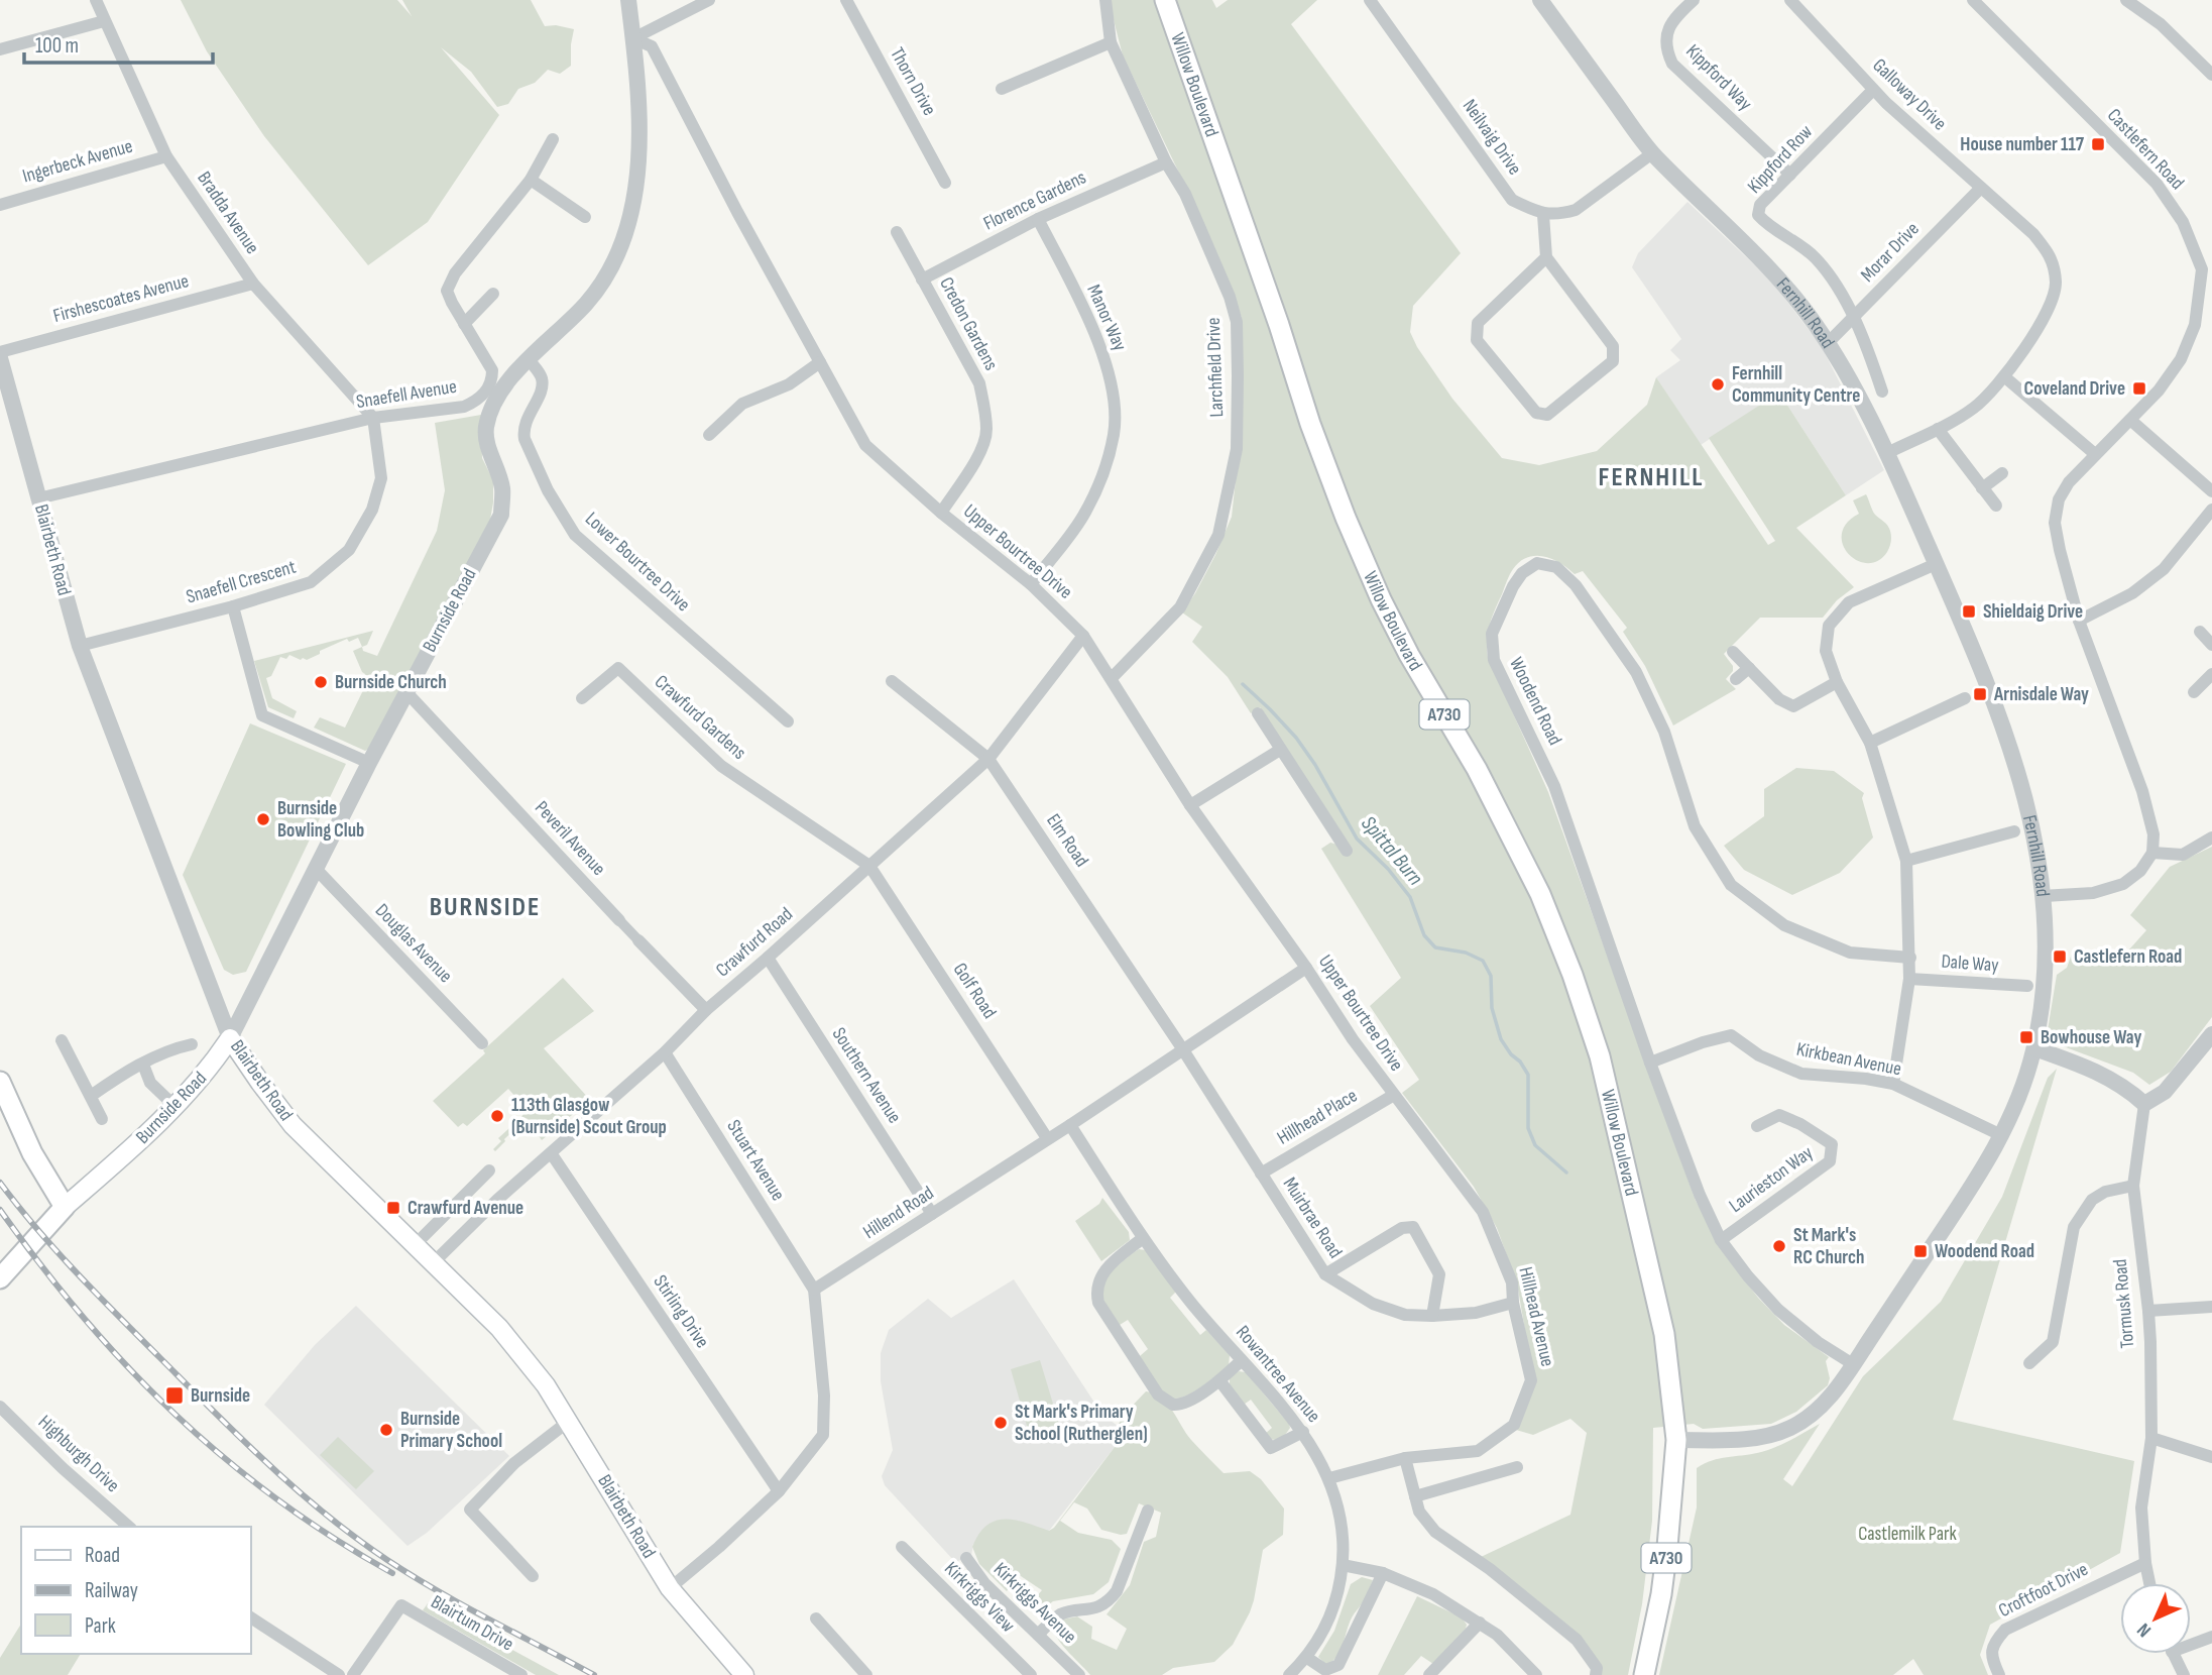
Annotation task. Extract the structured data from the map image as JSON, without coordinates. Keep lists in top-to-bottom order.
{
  "streets": {
    "main road": [
      "Willow Boulevard",
      "Blairbeth Road",
      "Burnside Road",
      "A730"
    ],
    "street": [
      "Kippford Way",
      "Thorn Drive",
      "Galloway Drive",
      "Neilvaig Drive",
      "Castlefern Road",
      "Kippford Row",
      "Ingerbeck Avenue",
      "Florence Gardens",
      "Bradda Avenue",
      "Morar Drive",
      "Firshescoates Avenue",
      "Fernhill Road",
      "Manor Way",
      "Credon Gardens",
      "Larchfield Drive",
      "Snaefell Avenue",
      "Upper Bourtree Drive",
      "Lower Bourtree Drive",
      "Snaefell Crescent",
      "Woodend Road",
      "Crawfurd Gardens",
      "Peveril Avenue",
      "Elm Road",
      "Crawfurd Road",
      "Douglas Avenue",
      "Dale Way",
      "Golf Road",
      "Kirkbean Avenue",
      "Southern Avenue",
      "Hillhead Place",
      "Stuart Avenue",
      "Laurieston Way",
      "Hillend Road",
      "Muirbrae Road",
      "Tormusk Road",
      "Stirling Drive",
      "Hillhead Avenue",
      "Rowantree Avenue",
      "Highburgh Drive",
      "Croftfoot Drive",
      "Kirkriggs View",
      "Kirkriggs Avenue",
      "Blairtum Drive"
    ]
  },
  "crossings": [
    ["Kippford Way", "Kippford Row"],
    ["Willow Boulevard", "Fernhill Road"],
    ["Willow Boulevard", "A730"],
    ["Galloway Drive", "Kippford Row"],
    ["Galloway Drive", "Morar Drive"],
    ["Galloway Drive", "Fernhill Road"],
    ["Kippford Row", "Morar Drive"],
    ["Ingerbeck Avenue", "Bradda Avenue"],
    ["Florence Gardens", "Manor Way"],
    ["Florence Gardens", "Credon Gardens"],
    ["Florence Gardens", "Larchfield Drive"],
    ["Bradda Avenue", "Firshescoates Avenue"],
    ["Bradda Avenue", "Snaefell Avenue"],
    ["Bradda Avenue", "Snaefell Crescent"],
    ["Morar Drive", "Fernhill Road"],
    ["Fernhill Road", "Woodend Road"],
    ["Fernhill Road", "A730"],
    ["Fernhill Road", "Kirkbean Avenue"],
    ["Manor Way", "Upper Bourtree Drive"],
    ["Credon Gardens", "Upper Bourtree Drive"],
    ["Larchfield Drive", "Upper Bourtree Drive"],
    ["Snaefell Avenue", "Blairbeth Road"],
    ["Snaefell Avenue", "Snaefell Crescent"],
    ["Blairbeth Road", "Snaefell Crescent"],
    ["Blairbeth Road", "Burnside Road"],
    ["Blairbeth Road", "Crawfurd Road"],
    ["Upper Bourtree Drive", "Burnside Road"],
    ["Upper Bourtree Drive", "Crawfurd Road"],
    ["Upper Bourtree Drive", "Hillhead Place"],
    ["Upper Bourtree Drive", "Hillend Road"],
    ["Upper Bourtree Drive", "Hillhead Avenue"],
    ["Lower Bourtree Drive", "Burnside Road"],
    ["Burnside Road", "Peveril Avenue"],
    ["Burnside Road", "Douglas Avenue"],
    ["Woodend Road", "Kirkbean Avenue"],
    ["Woodend Road", "Laurieston Way"],
    ["Crawfurd Gardens", "Crawfurd Road"],
    ["Crawfurd Gardens", "Golf Road"],
    ["Peveril Avenue", "Crawfurd Road"],
    ["Elm Road", "Crawfurd Road"],
    ["Elm Road", "Hillend Road"],
    ["Elm Road", "Muirbrae Road"],
    ["Crawfurd Road", "Golf Road"],
    ["Crawfurd Road", "Southern Avenue"],
    ["Crawfurd Road", "Stuart Avenue"],
    ["Crawfurd Road", "Stirling Drive"],
    ["Golf Road", "Hillend Road"],
    ["Southern Avenue", "Hillend Road"],
    ["Hillhead Place", "Muirbrae Road"],
    ["Hillhead Place", "Hillhead Avenue"],
    ["Stuart Avenue", "Hillend Road"],
    ["Hillend Road", "Muirbrae Road"],
    ["Hillend Road", "Rowantree Avenue"],
    ["Muirbrae Road", "Hillhead Avenue"],
    ["Tormusk Road", "Croftfoot Drive"],
    ["Hillhead Avenue", "Rowantree Avenue"]
  ],
  "districts": ["FERNHILL", "BURNSIDE"],
  "water": ["Spittal Burn"],
  "parks": ["Castlemilk Park"],
  "places": {
    "transit": [
      "House number 117",
      "Coveland Drive",
      "Shieldaig Drive",
      "Arnisdale Way",
      "Castlefern Road",
      "Bowhouse Way",
      "Crawfurd Avenue",
      "Woodend Road",
      "Burnside"
    ],
    "other": [
      "Fernhill Community Centre",
      "Burnside Church",
      "Burnside Bowling Club",
      "113th Glasgow (Burnside) Scout Group",
      "St Mark's RC Church",
      "St Mark's Primary School (Rutherglen)",
      "Burnside Primary School"
    ]
  },
  "legend": ["Road", "Railway", "Park"],
  "scale_bar": "100 m",
  "north": "bottom left"
}
